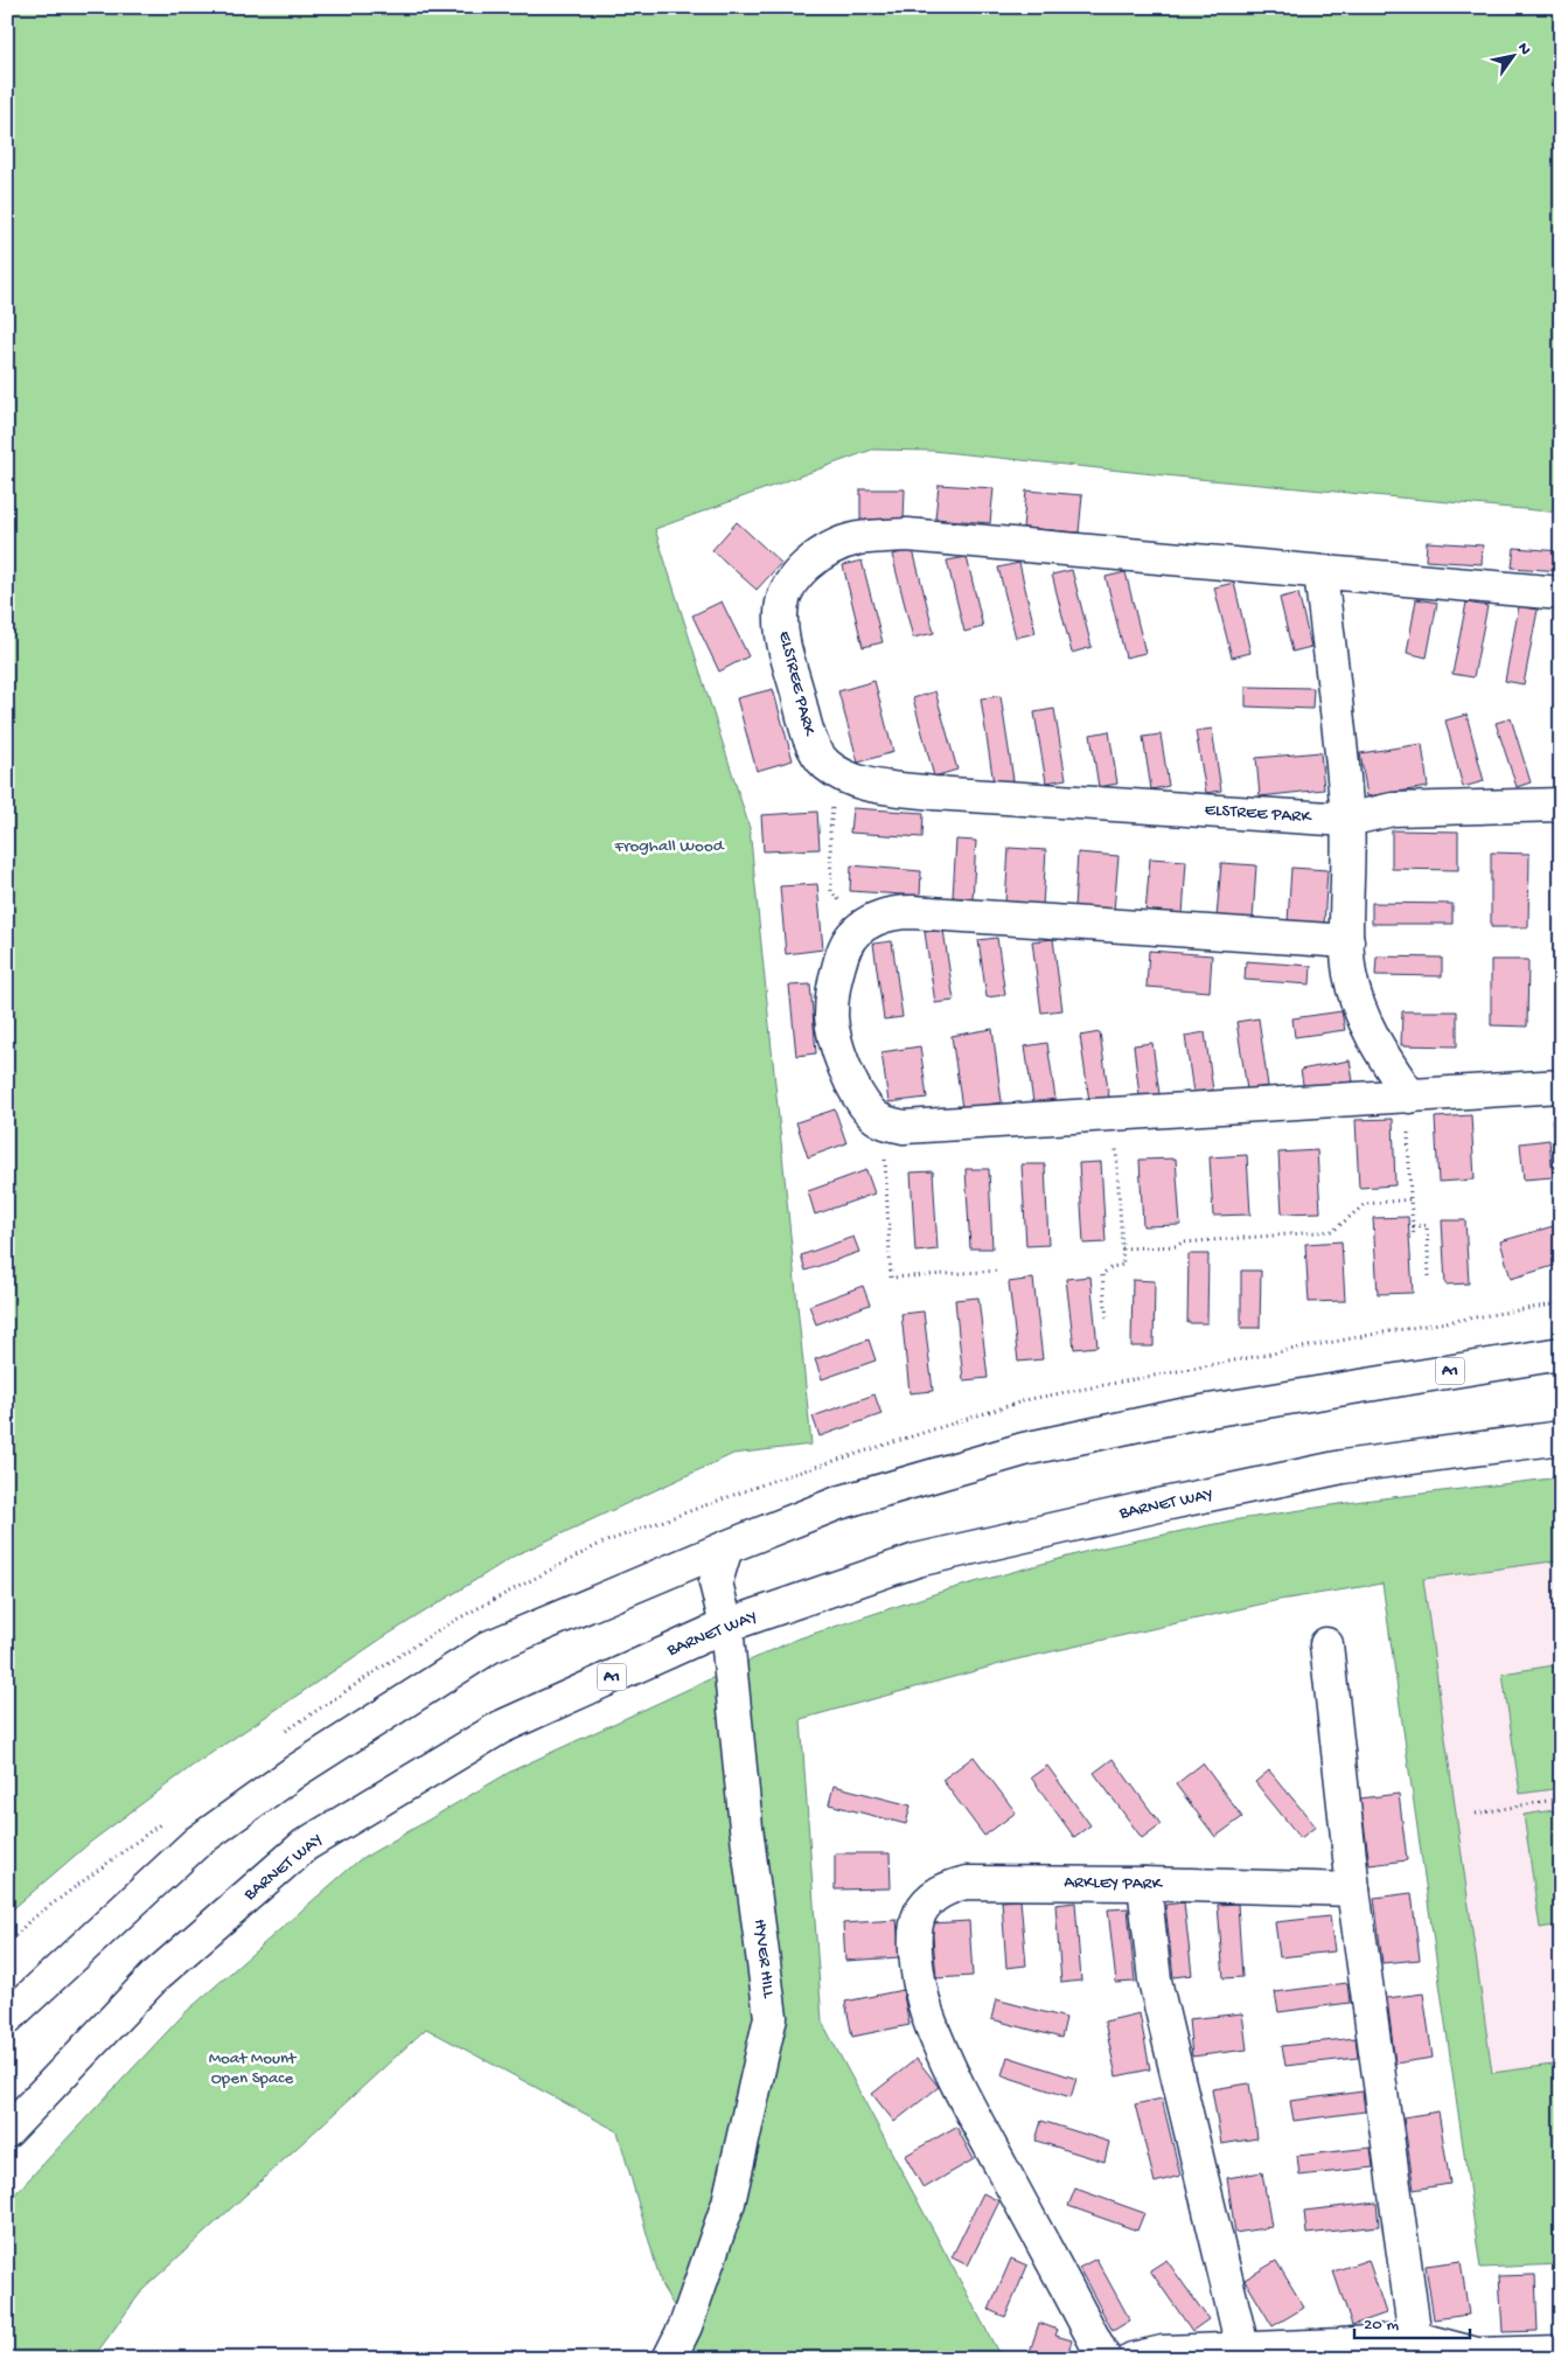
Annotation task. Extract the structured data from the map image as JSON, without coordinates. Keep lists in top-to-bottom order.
{
  "streets": {
    "main road": [
      "ELSTREE PARK",
      "A1",
      "BARNET WAY",
      "ARKLEY PARK",
      "HYVER HILL"
    ]
  },
  "crossings": [
    ["A1", "HYVER HILL"],
    ["BARNET WAY", "HYVER HILL"]
  ],
  "parks": ["Froghall Wood", "Moat Mount Open Space"],
  "scale_bar": "20 m",
  "north": "top right"
}
